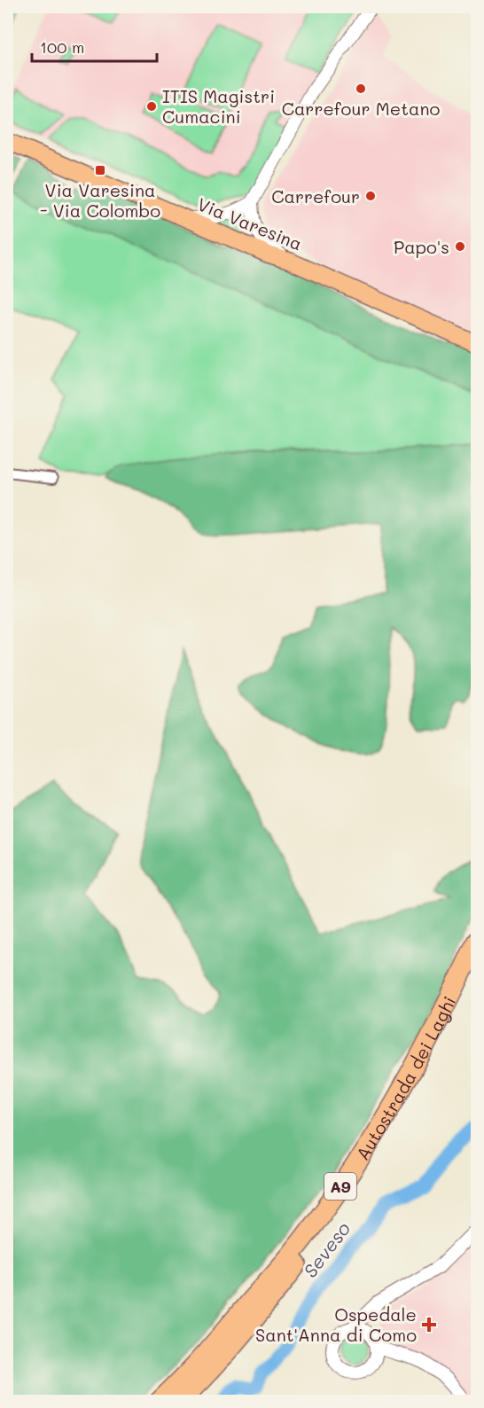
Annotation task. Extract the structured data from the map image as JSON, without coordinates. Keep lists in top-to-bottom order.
{
  "streets": {
    "highway": ["Autostrada dei Laghi", "A9"],
    "main road": ["Via Varesina"]
  },
  "water": ["Seveso"],
  "places": {
    "other": [
      "Carrefour Metano",
      "ITIS Magistri Cumacini",
      "Carrefour",
      "Papo's"
    ],
    "transit": ["Via Varesina - Via Colombo"],
    "health": ["Ospedale Sant'Anna di Como"]
  },
  "scale_bar": "100 m"
}
